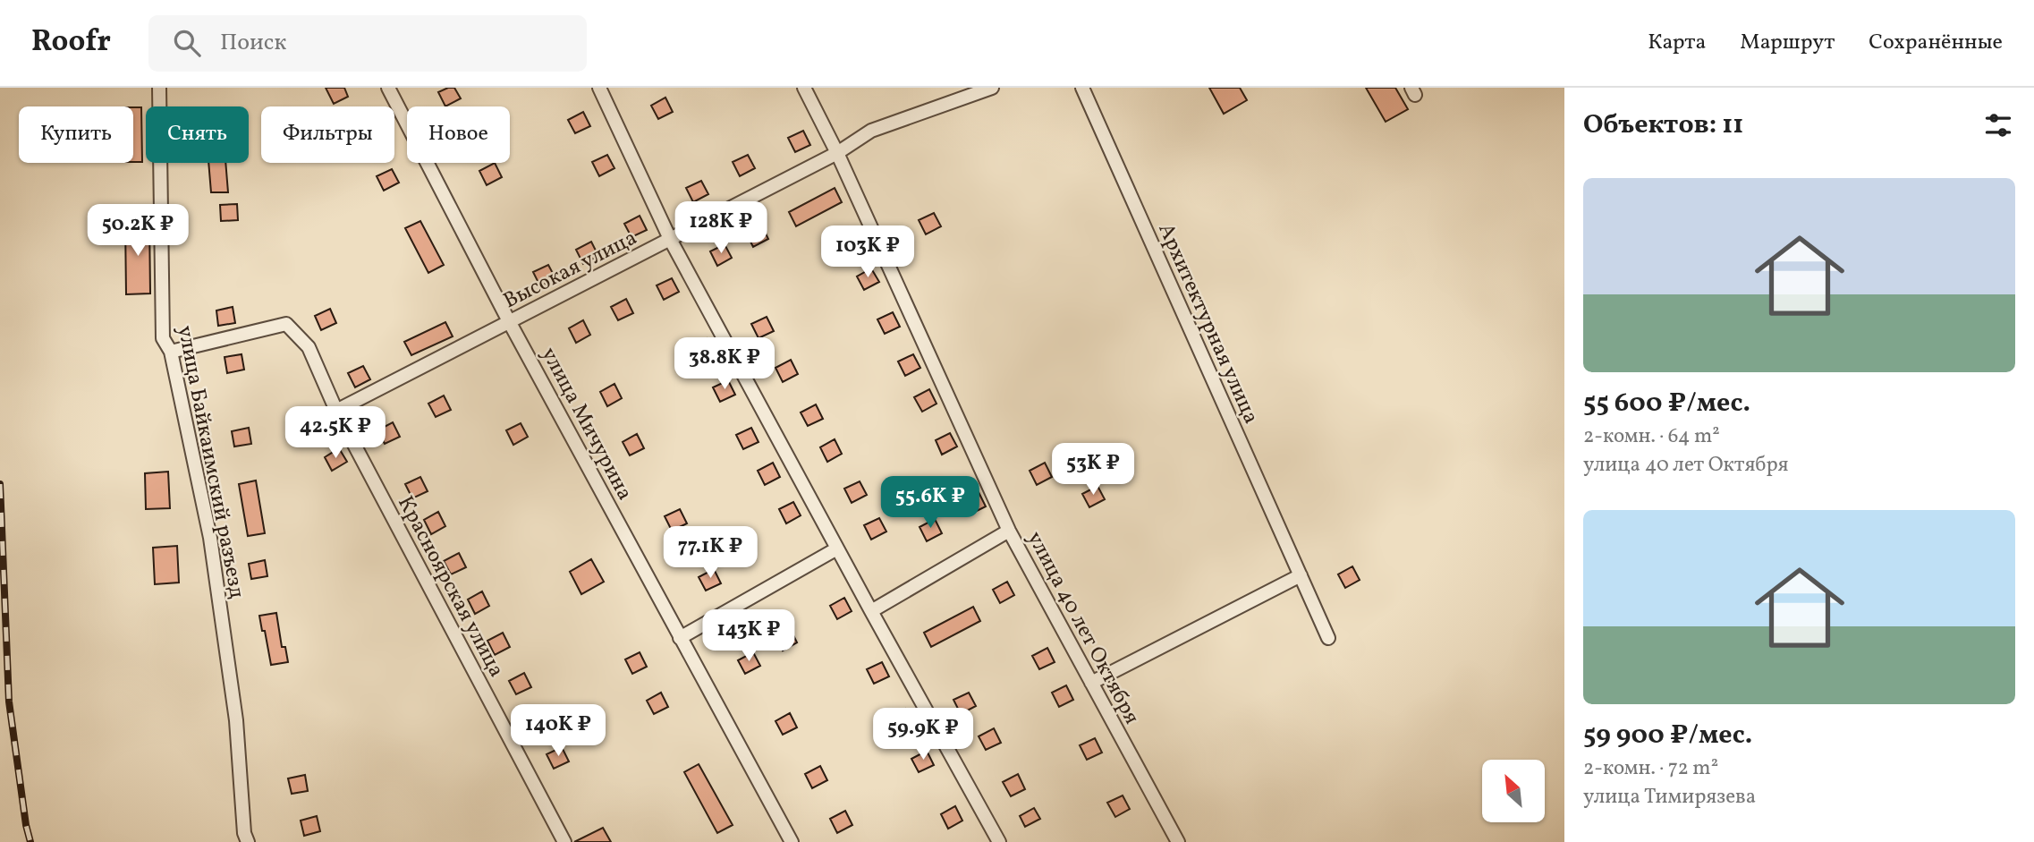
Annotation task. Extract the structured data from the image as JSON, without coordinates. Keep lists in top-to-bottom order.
{
  "streets": {
    "street": [
      "Высокая улица",
      "Архитектурная улица",
      "улица Мичурина",
      "улица Байкаимский разъезд",
      "Красноярская улица",
      "улица 40 лет Октября"
    ]
  },
  "crossings": [
    ["Высокая улица", "улица Мичурина"],
    ["Высокая улица", "Красноярская улица"],
    ["Высокая улица", "улица 40 лет Октября"],
    ["улица Байкаимский разъезд", "Красноярская улица"]
  ],
  "north": "top left",
  "page": {
    "header": "Roofr",
    "search": "Поиск",
    "nav": ["Карта", "Маршрут", "Сохранённые"],
    "heading": "Объектов: 11",
    "chip": [
      "Купить",
      "Снять",
      "Фильтры",
      "Новое"
    ],
    "list": [
      {
        "name": "55 600 ₽/мес.",
        "note": "2-комн. · 64 m² · улица 40 лет Октября"
      },
      {
        "name": "59 900 ₽/мес.",
        "note": "2-комн. · 72 m² · улица Тимирязева"
      }
    ],
    "price": [
      "128K ₽",
      "50.2K ₽",
      "103K ₽",
      "38.8K ₽",
      "42.5K ₽",
      "53K ₽",
      "55.6K ₽",
      "77.1K ₽",
      "143K ₽",
      "140K ₽",
      "59.9K ₽"
    ]
  }
}
